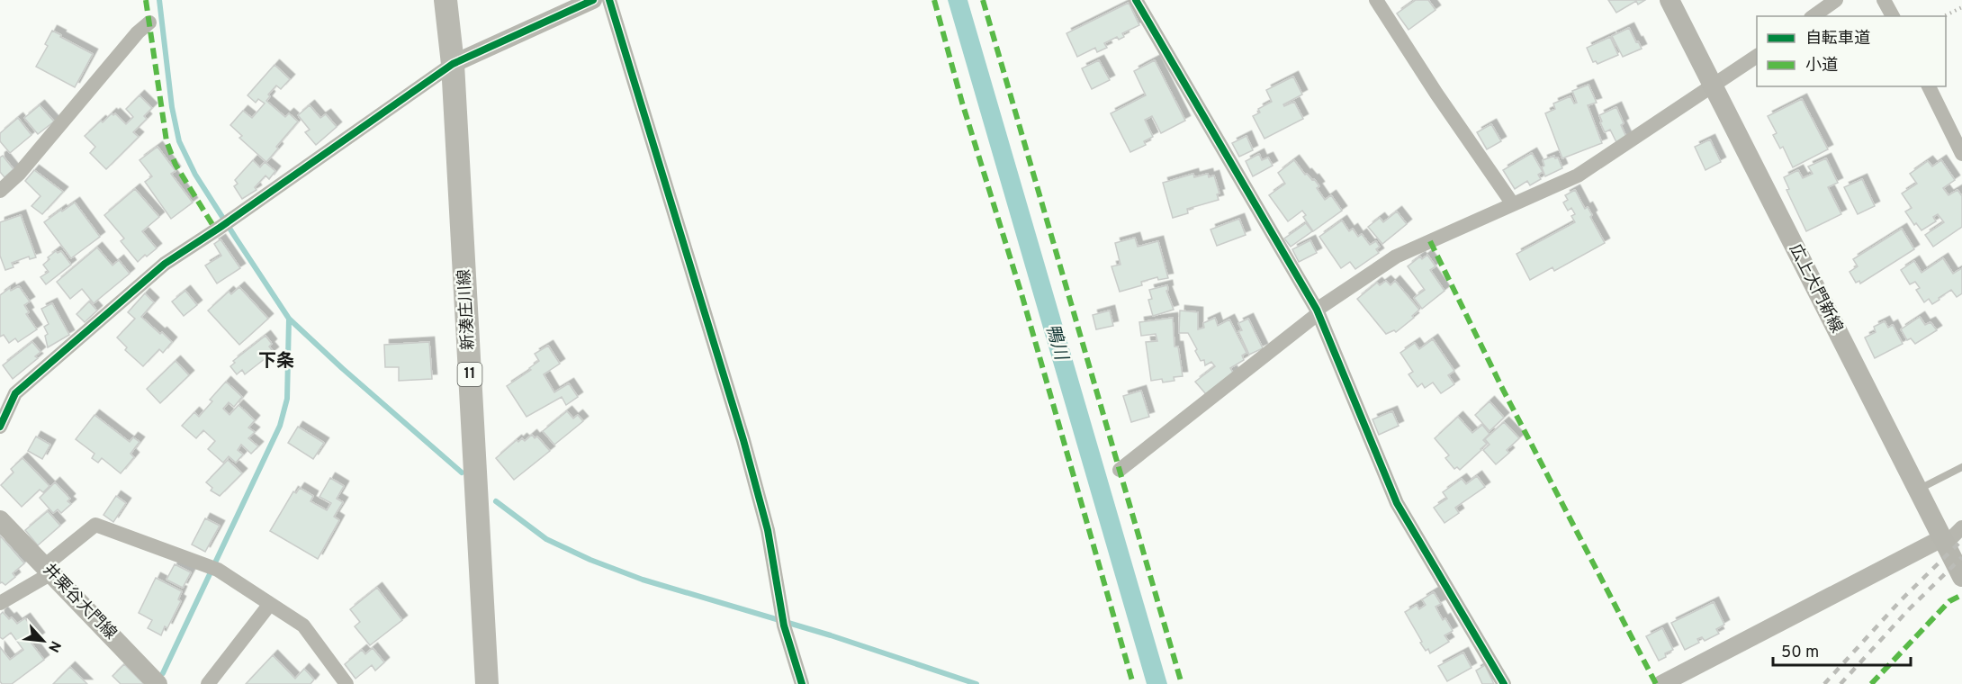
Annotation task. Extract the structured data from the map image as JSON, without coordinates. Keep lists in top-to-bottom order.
{
  "streets": {
    "main road": [
      "広上大門新線",
      "新湊庄川線",
      "11",
      "井栗谷大門線"
    ]
  },
  "districts": ["下条"],
  "water": ["鴨川"],
  "legend": ["自転車道", "小道"],
  "scale_bar": "50 m",
  "north": "bottom right"
}
